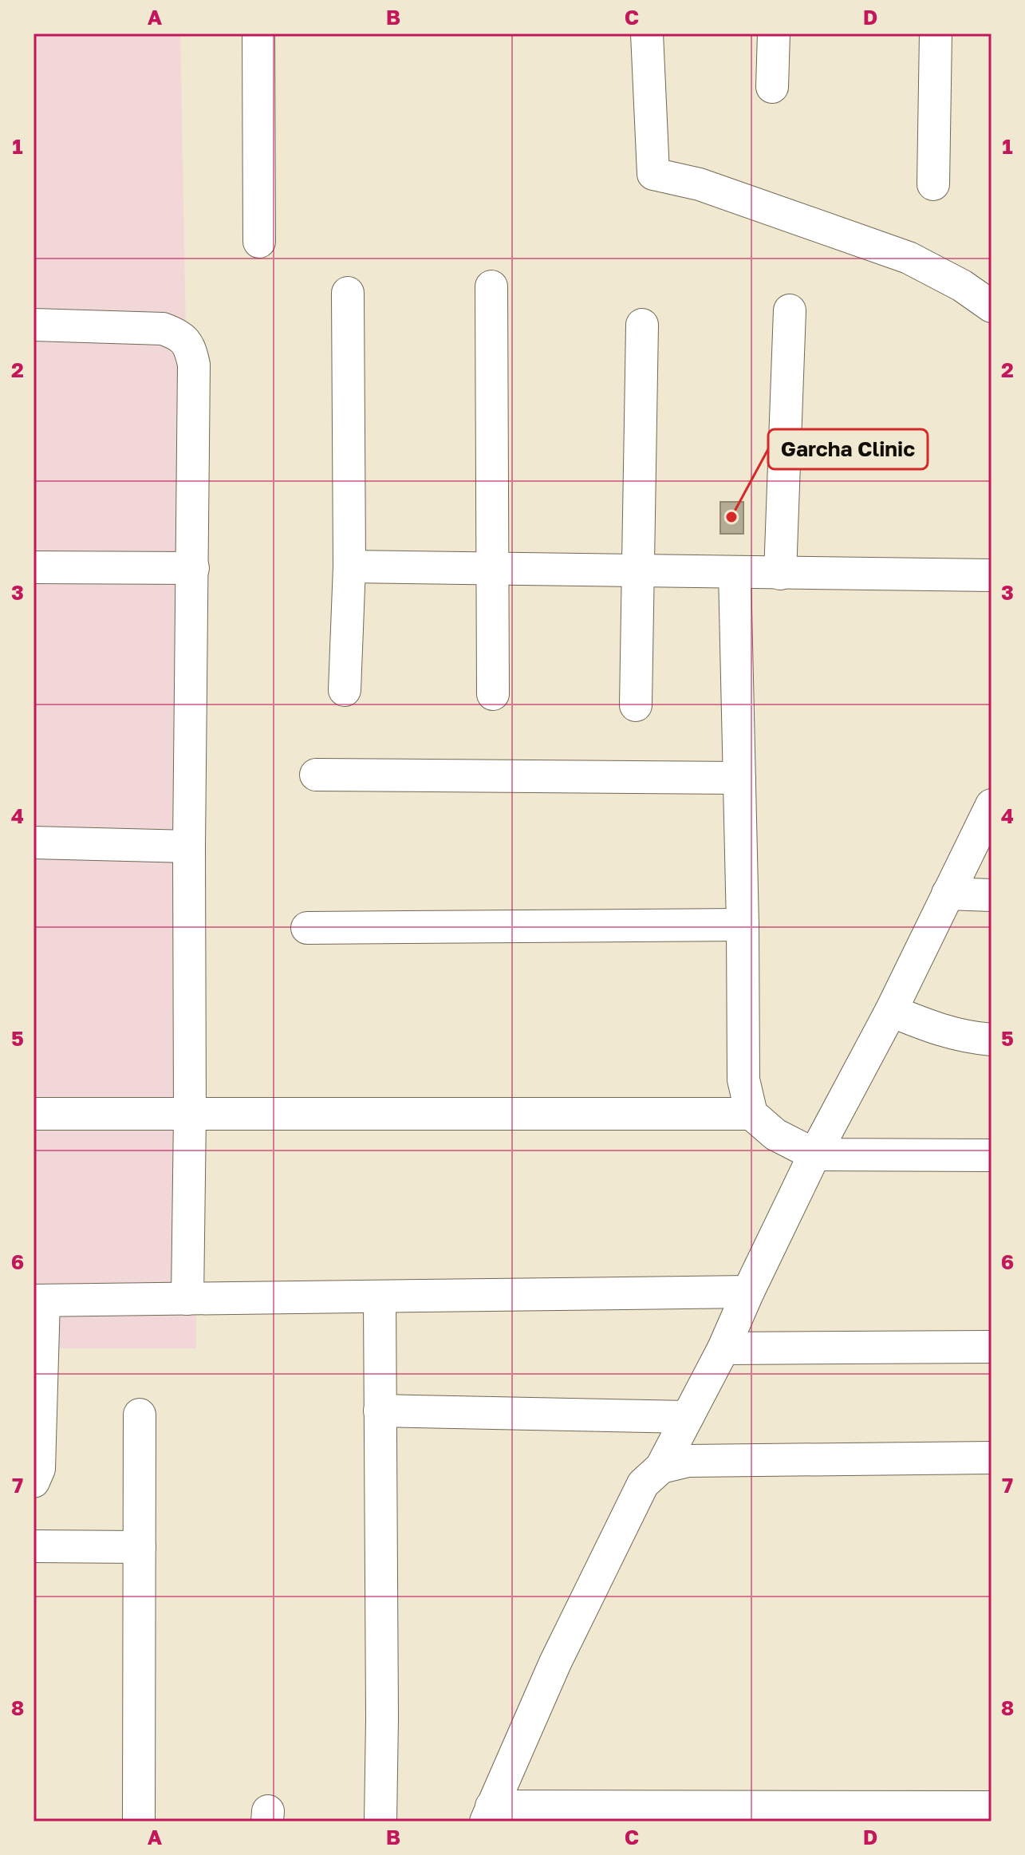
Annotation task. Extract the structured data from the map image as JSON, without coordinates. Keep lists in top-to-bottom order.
{
  "places": ["Garcha Clinic"],
  "grid": {
    "columns": [
      "A",
      "B",
      "C",
      "D"
    ],
    "rows": [
      "1",
      "2",
      "3",
      "4",
      "5",
      "6",
      "7",
      "8"
    ]
  }
}
